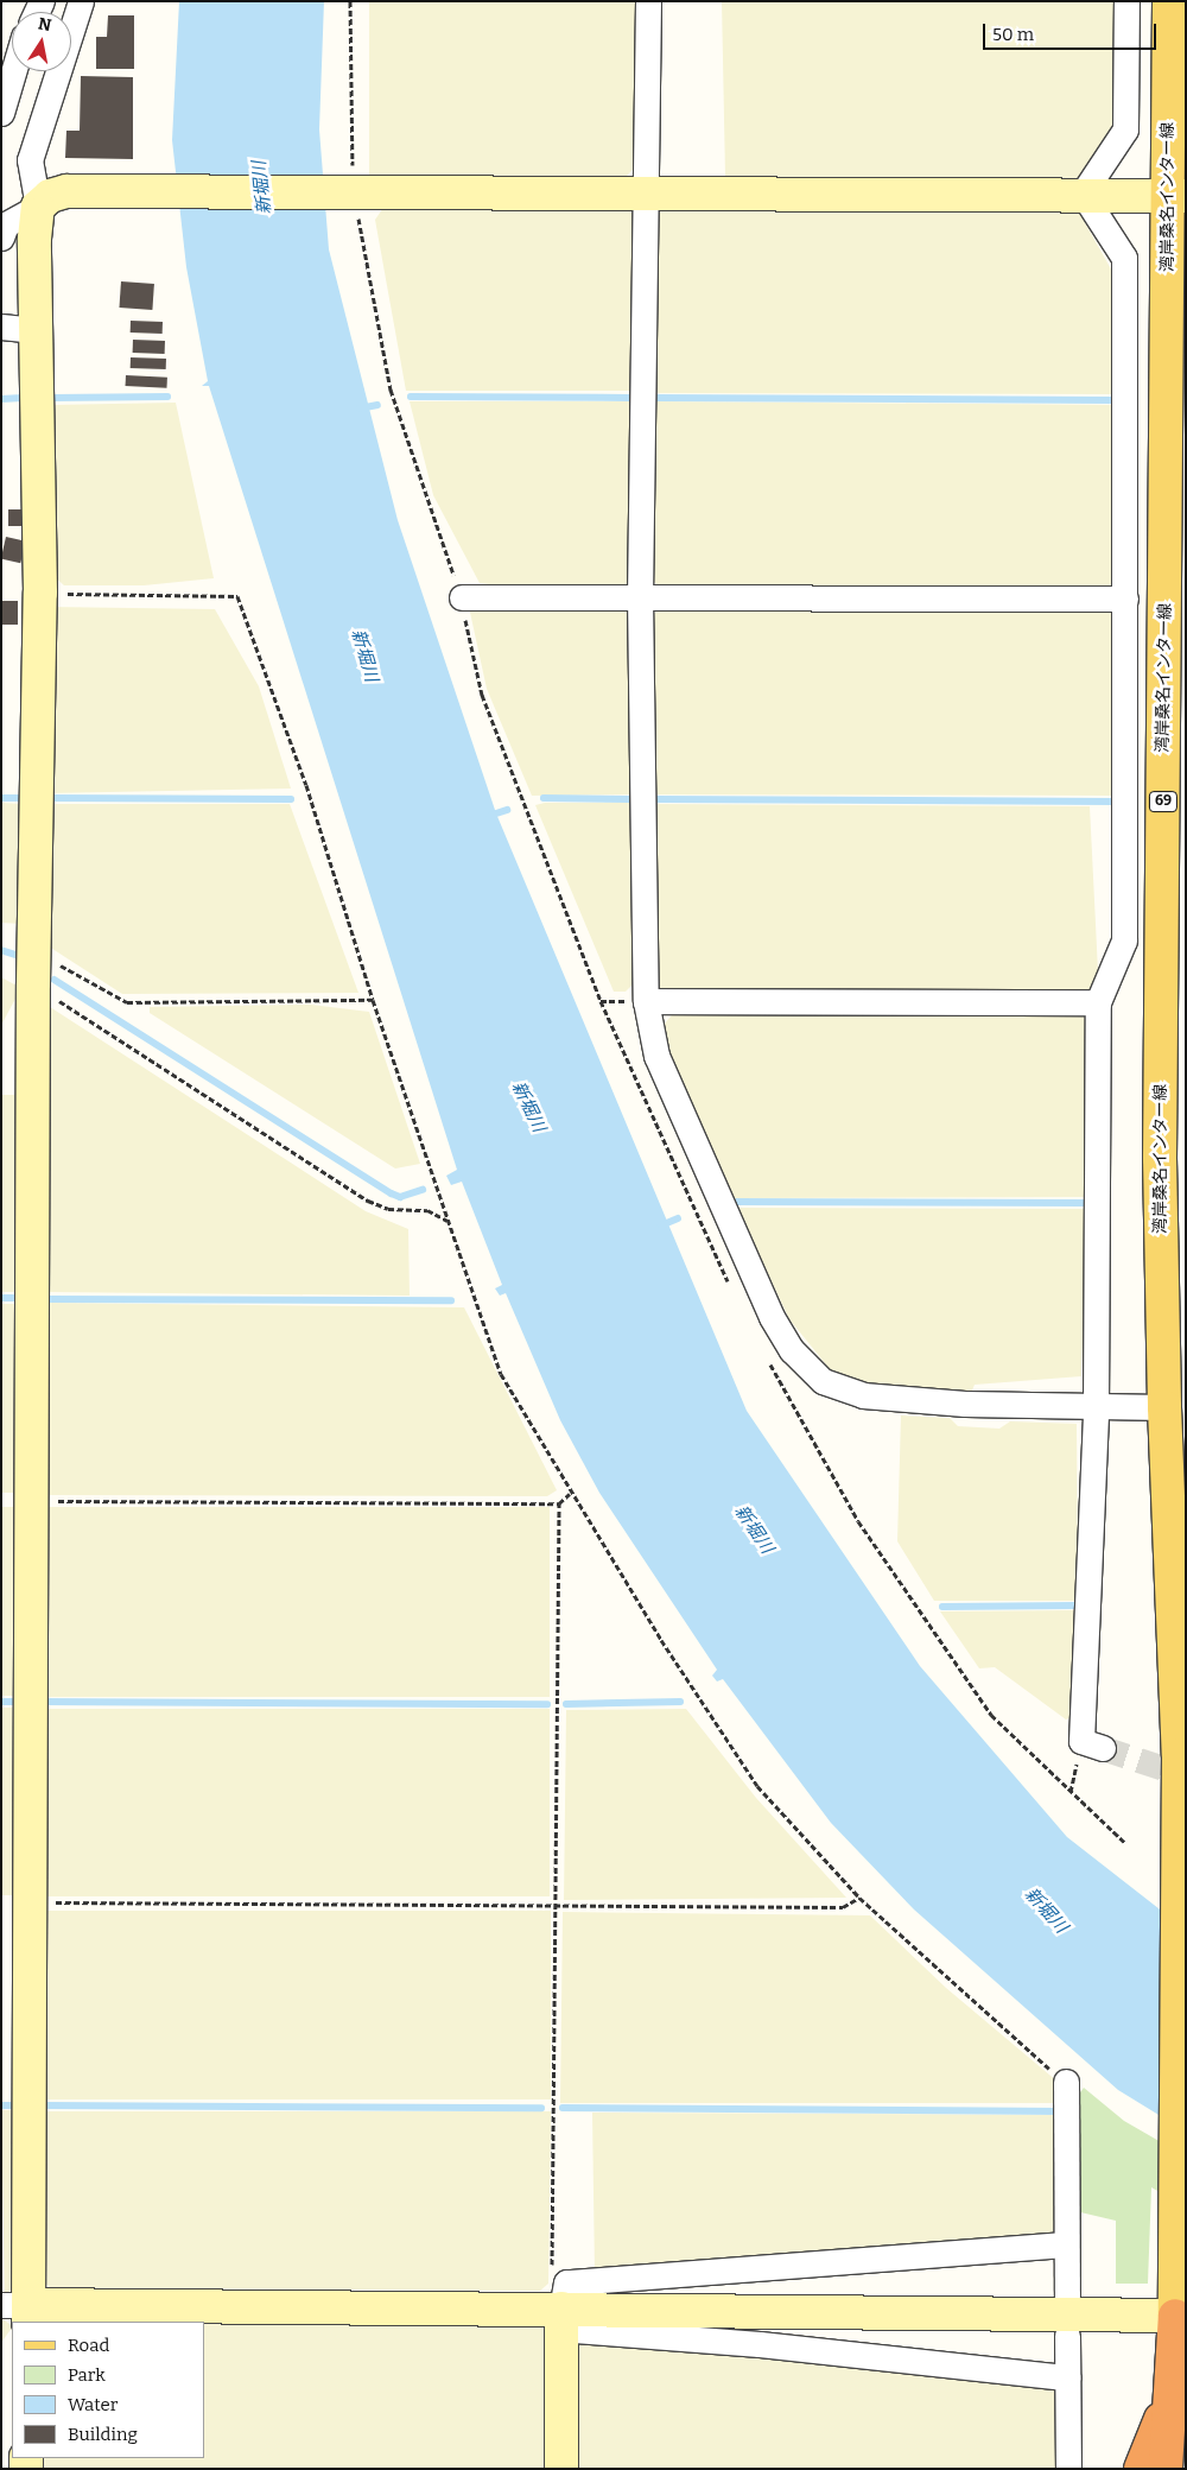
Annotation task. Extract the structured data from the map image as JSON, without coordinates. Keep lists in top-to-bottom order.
{
  "streets": {
    "highway": ["69"],
    "main road": ["湾岸桑名インター線"]
  },
  "crossings": [
    ["湾岸桑名インター線", "69"]
  ],
  "water": ["新堀川"],
  "legend": [
    "Road",
    "Park",
    "Water",
    "Building"
  ],
  "scale_bar": "50 m",
  "north": "top"
}
